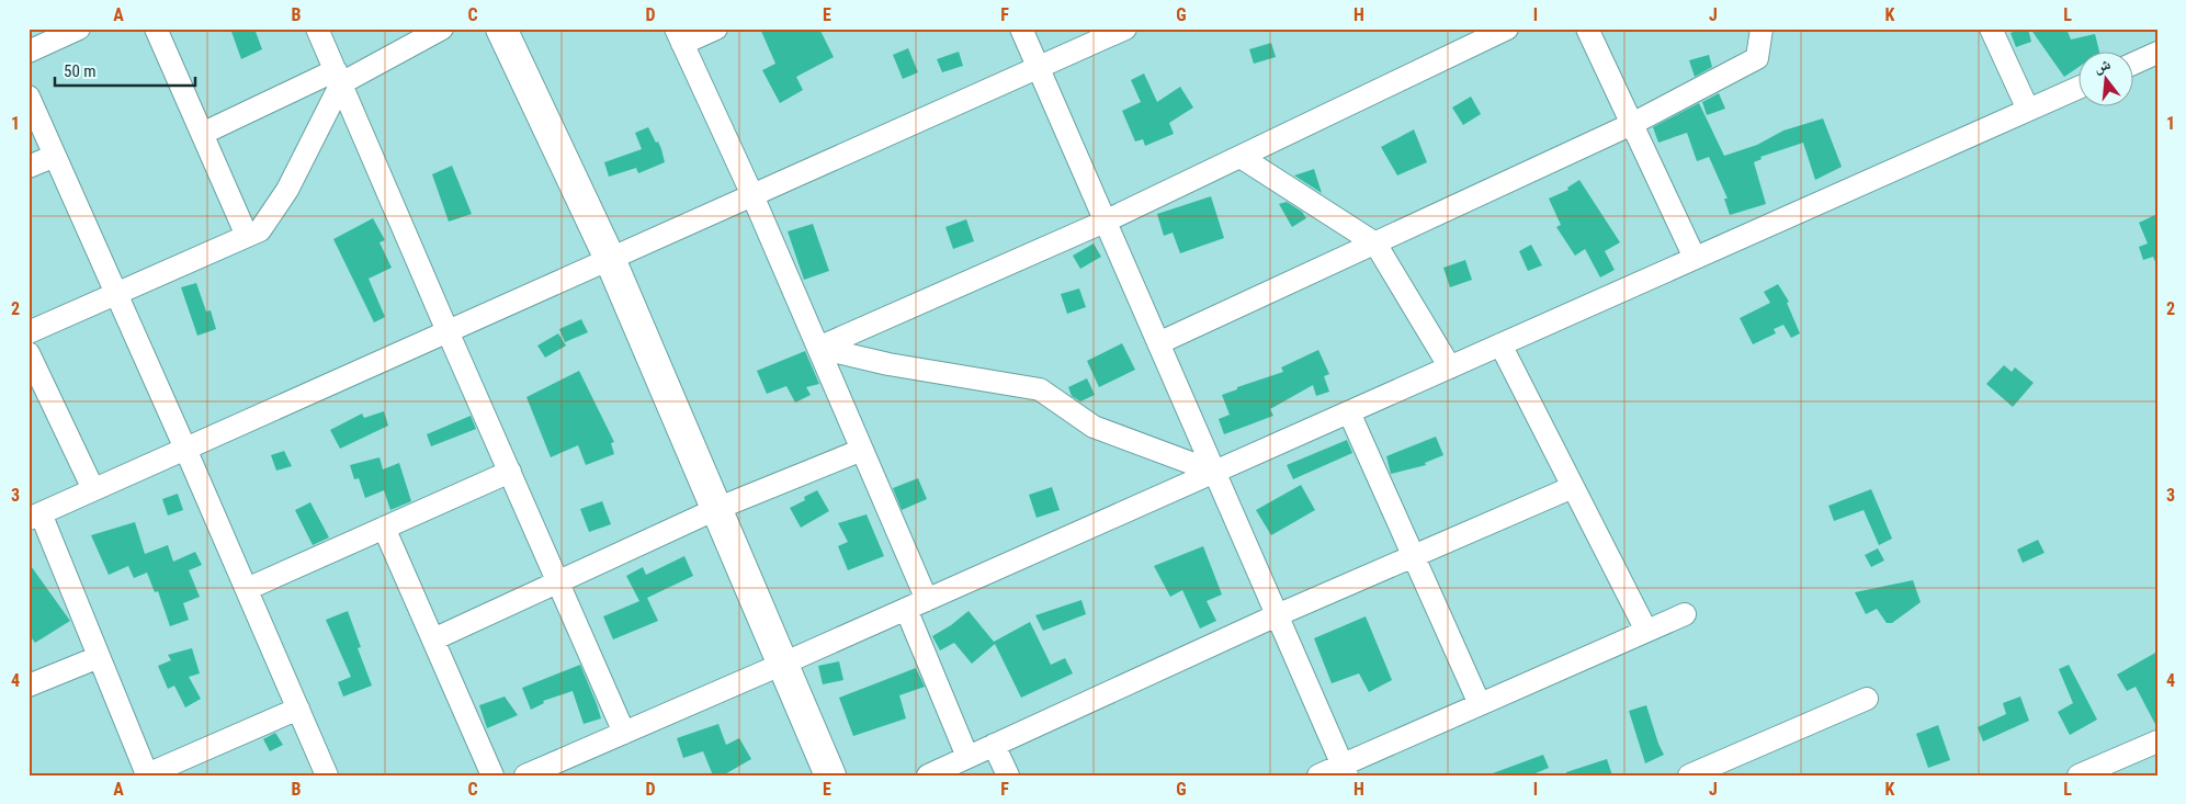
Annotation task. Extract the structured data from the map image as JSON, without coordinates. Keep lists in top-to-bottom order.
{
  "scale_bar": "50 m",
  "north": "top",
  "grid": {
    "columns": [
      "A",
      "B",
      "C",
      "D",
      "E",
      "F",
      "G",
      "H",
      "I",
      "J",
      "K",
      "L"
    ],
    "rows": [
      "1",
      "2",
      "3",
      "4"
    ]
  }
}
